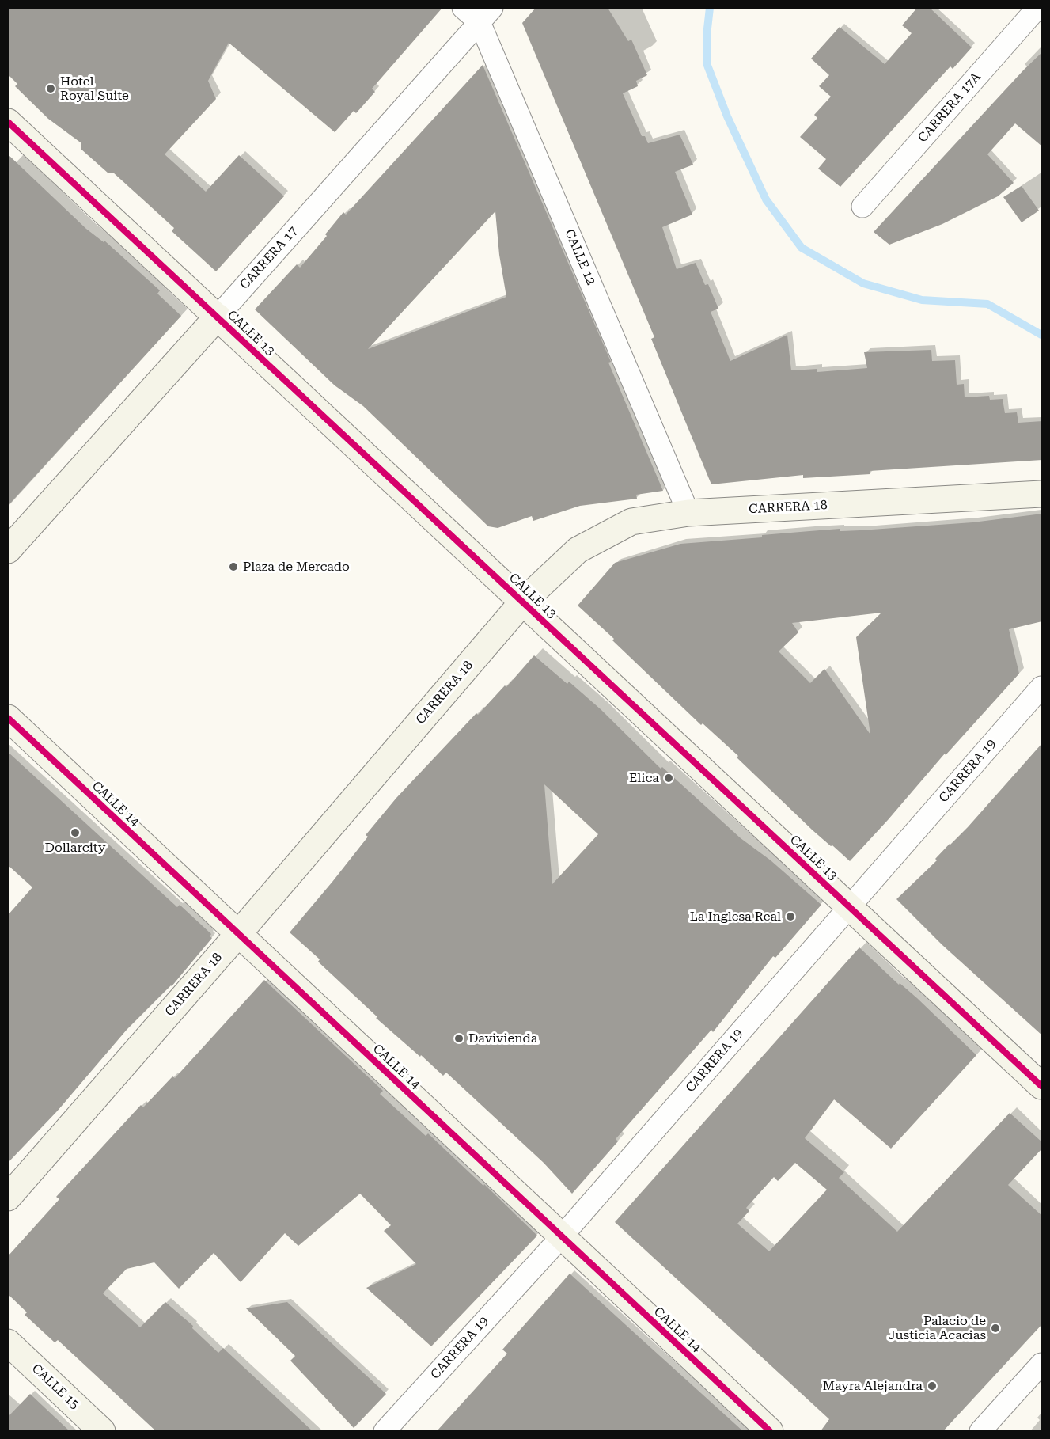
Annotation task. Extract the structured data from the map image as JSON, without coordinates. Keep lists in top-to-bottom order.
{
  "streets": {
    "street": [
      "CARRERA 17A",
      "CALLE 12",
      "CARRERA 17",
      "CALLE 13",
      "CARRERA 18",
      "CARRERA 19",
      "CALLE 14",
      "CALLE 15"
    ]
  },
  "crossings": [
    ["CALLE 12", "CARRERA 17"],
    ["CALLE 12", "CARRERA 18"],
    ["CARRERA 17", "CALLE 13"],
    ["CALLE 13", "CARRERA 18"],
    ["CALLE 13", "CARRERA 19"],
    ["CARRERA 18", "CALLE 14"],
    ["CARRERA 19", "CALLE 14"]
  ],
  "places": [
    "Hotel Royal Suite",
    "Plaza de Mercado",
    "Elica",
    "Dollarcity",
    "La Inglesa Real",
    "Davivienda",
    "Palacio de Justicia Acacias",
    "Mayra Alejandra"
  ]
}
